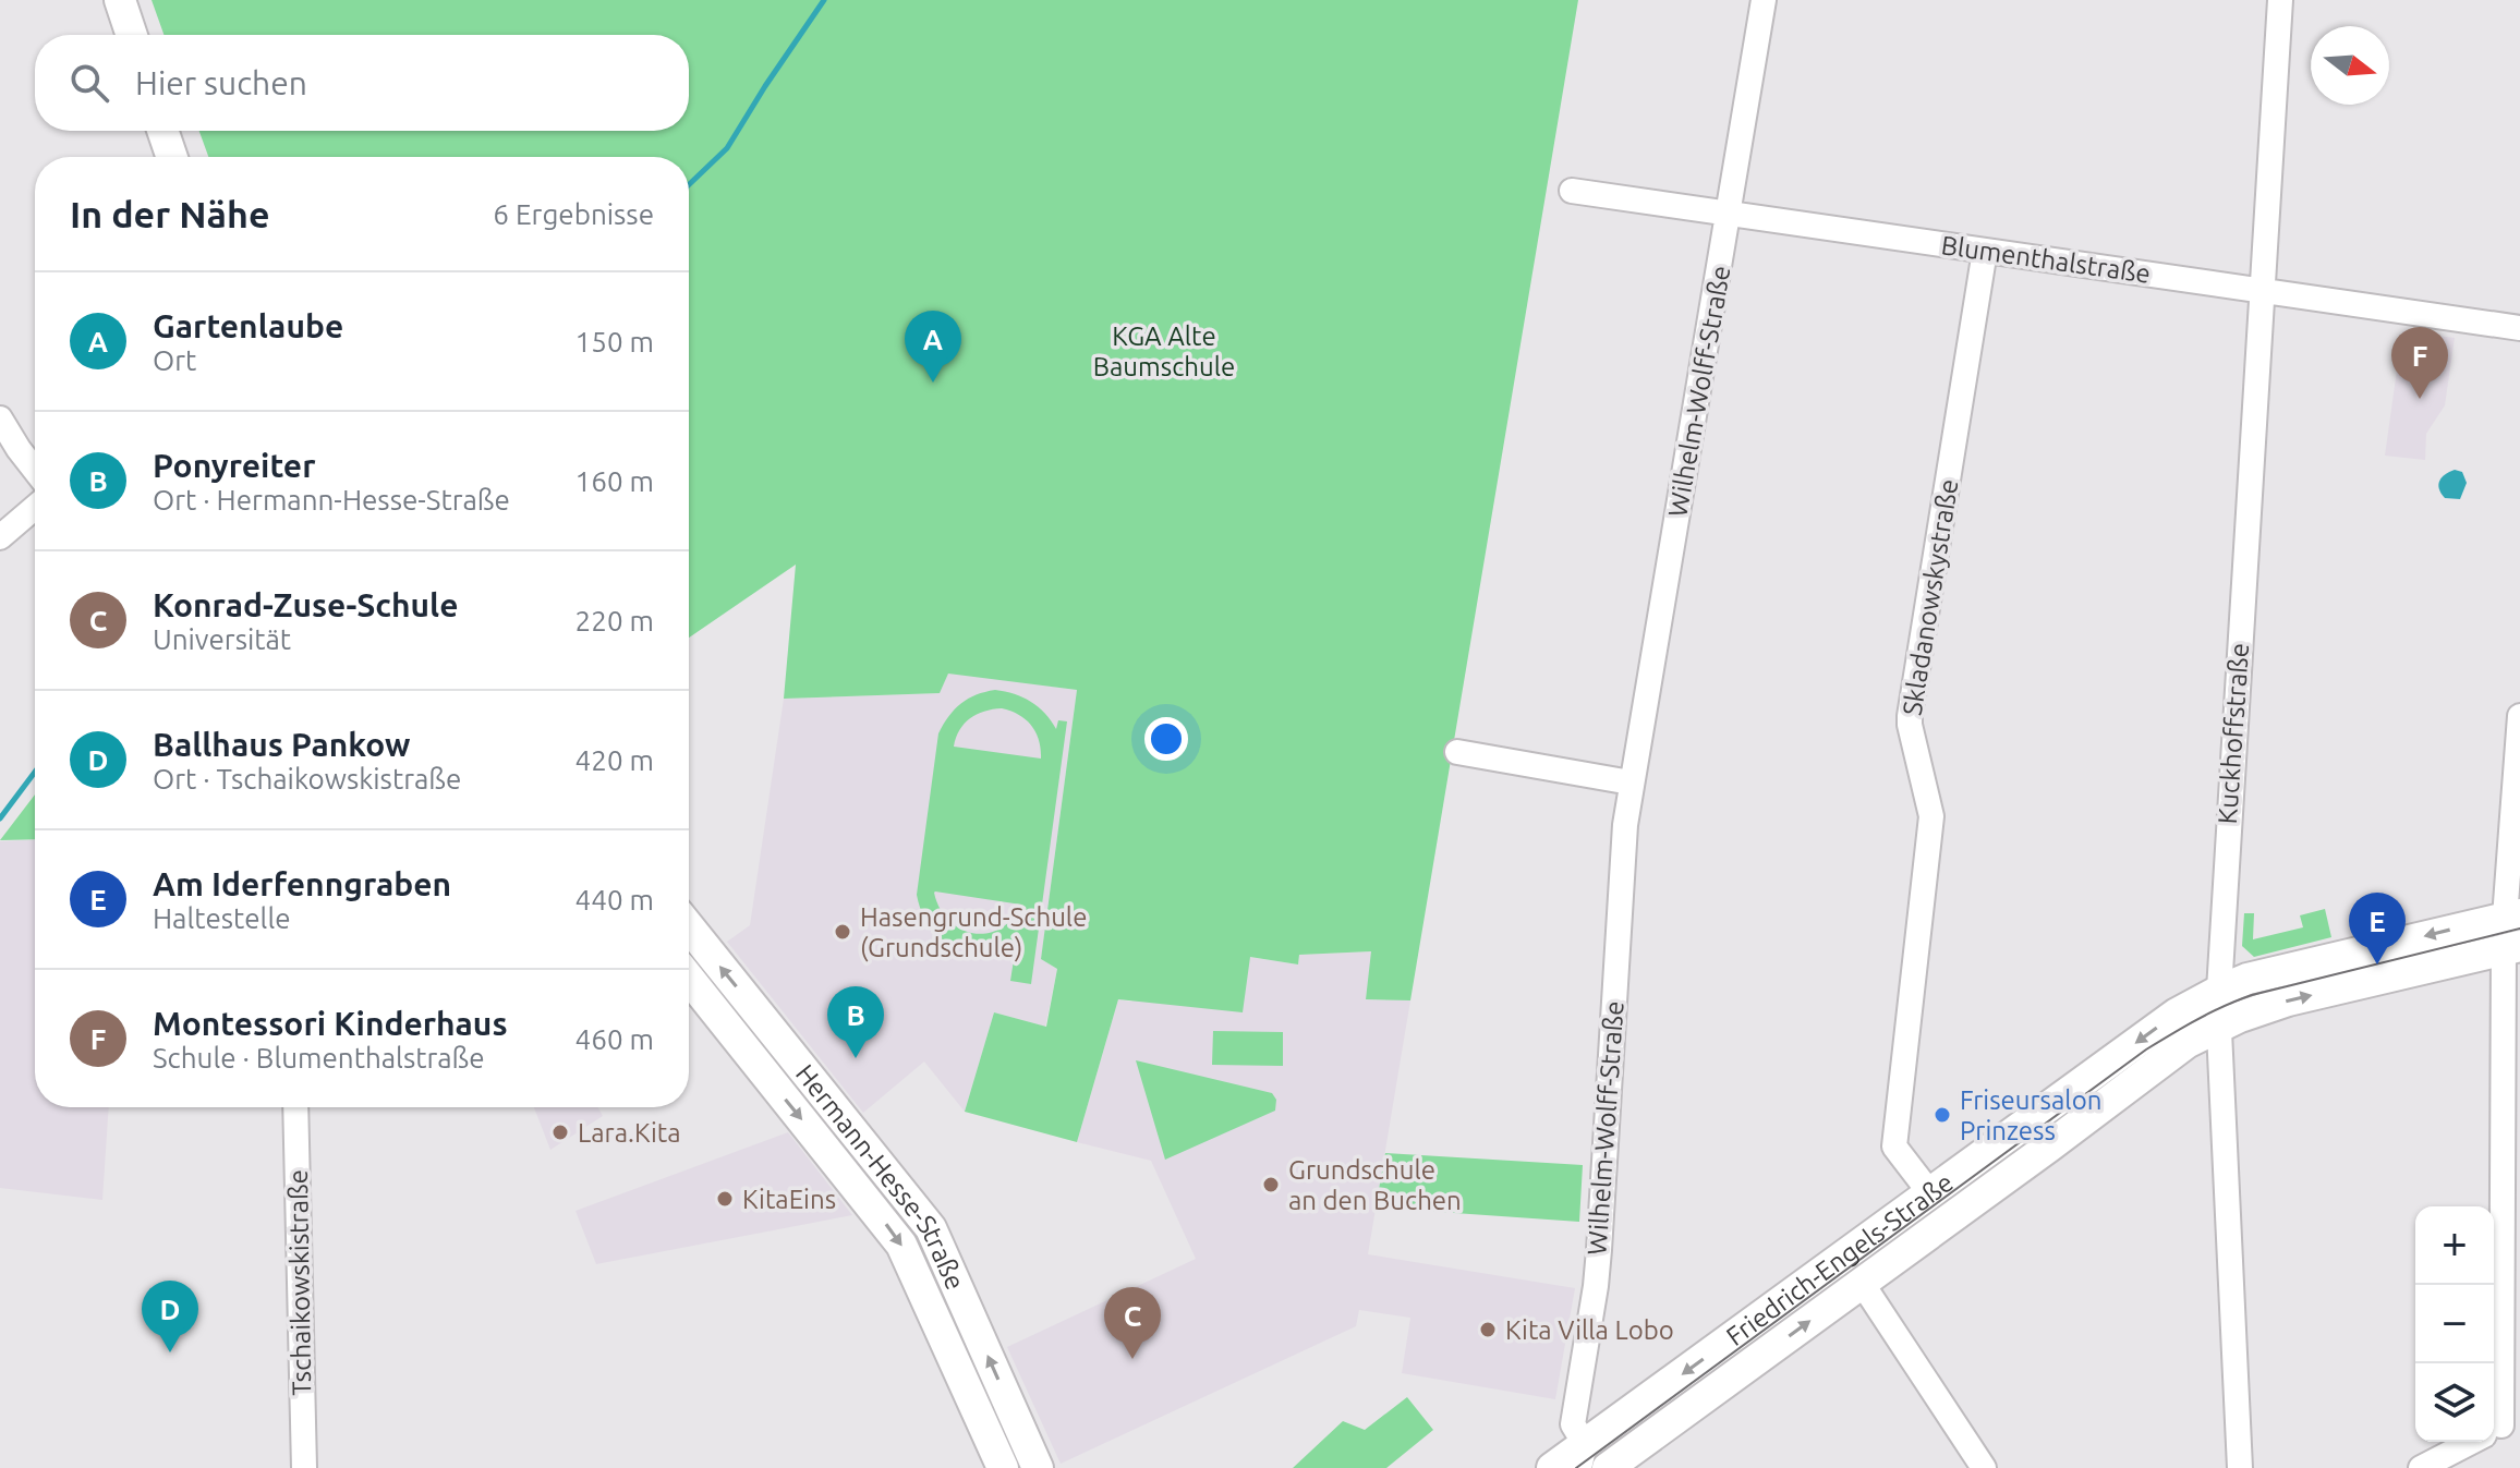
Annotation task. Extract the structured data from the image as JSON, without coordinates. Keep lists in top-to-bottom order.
{
  "streets": {
    "main road": ["Hermann-Hesse-Straße", "Friedrich-Engels-Straße"],
    "street": [
      "Blumenthalstraße",
      "Wilhelm-Wolff-Straße",
      "Skladanowskystraße",
      "Kuckhoffstraße",
      "Tschaikowskistraße"
    ]
  },
  "crossings": [
    ["Blumenthalstraße", "Wilhelm-Wolff-Straße"],
    ["Blumenthalstraße", "Skladanowskystraße"],
    ["Blumenthalstraße", "Kuckhoffstraße"],
    ["Wilhelm-Wolff-Straße", "Friedrich-Engels-Straße"],
    ["Skladanowskystraße", "Friedrich-Engels-Straße"],
    ["Kuckhoffstraße", "Friedrich-Engels-Straße"]
  ],
  "parks": ["KGA Alte Baumschule"],
  "places": [
    "Hasengrund-Schule (Grundschule)",
    "Friseursalon Prinzess",
    "Lara.Kita",
    "Grundschule an den Buchen",
    "KitaEins",
    "Kita Villa Lobo"
  ],
  "north": "right",
  "page": {
    "search": "Hier suchen",
    "heading": ["In der Nähe", "6 Ergebnisse"],
    "list": [
      {
        "mark": "A",
        "name": "Gartenlaube",
        "note": "Ort",
        "value": "150 m"
      },
      {
        "mark": "B",
        "name": "Ponyreiter",
        "note": "Ort · Hermann-Hesse-Straße",
        "value": "160 m"
      },
      {
        "mark": "C",
        "name": "Konrad-Zuse-Schule",
        "note": "Universität",
        "value": "220 m"
      },
      {
        "mark": "D",
        "name": "Ballhaus Pankow",
        "note": "Ort · Tschaikowskistraße",
        "value": "420 m"
      },
      {
        "mark": "E",
        "name": "Am Iderfenngraben",
        "note": "Haltestelle",
        "value": "440 m"
      },
      {
        "mark": "F",
        "name": "Montessori Kinderhaus",
        "note": "Schule · Blumenthalstraße",
        "value": "460 m"
      }
    ],
    "pins": [
      "A",
      "F",
      "E",
      "B",
      "D",
      "C"
    ],
    "map_buttons": ["+", "−"]
  }
}
